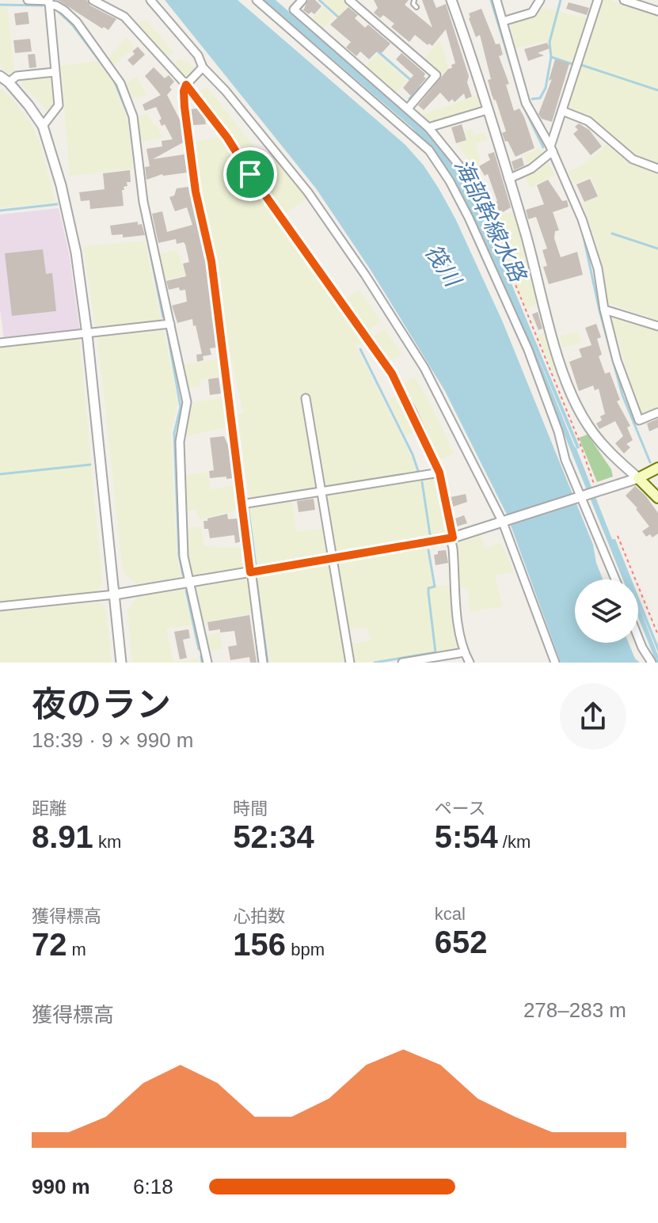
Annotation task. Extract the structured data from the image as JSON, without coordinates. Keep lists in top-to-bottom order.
{
  "water": ["海部幹線水路", "筏川"],
  "page": {
    "heading": ["夜のラン", "18:39 · 9 × 990 m"],
    "stats": [
      ["距離", "8.91 km"],
      ["時間", "52:34"],
      ["ペース", "5:54 /km"],
      ["獲得標高", "72 m"],
      ["心拍数", "156 bpm"],
      ["kcal", "652"]
    ],
    "chart": ["獲得標高", "278–283 m"],
    "list": [
      {
        "name": "990 m",
        "note": "6:18"
      }
    ]
  }
}
